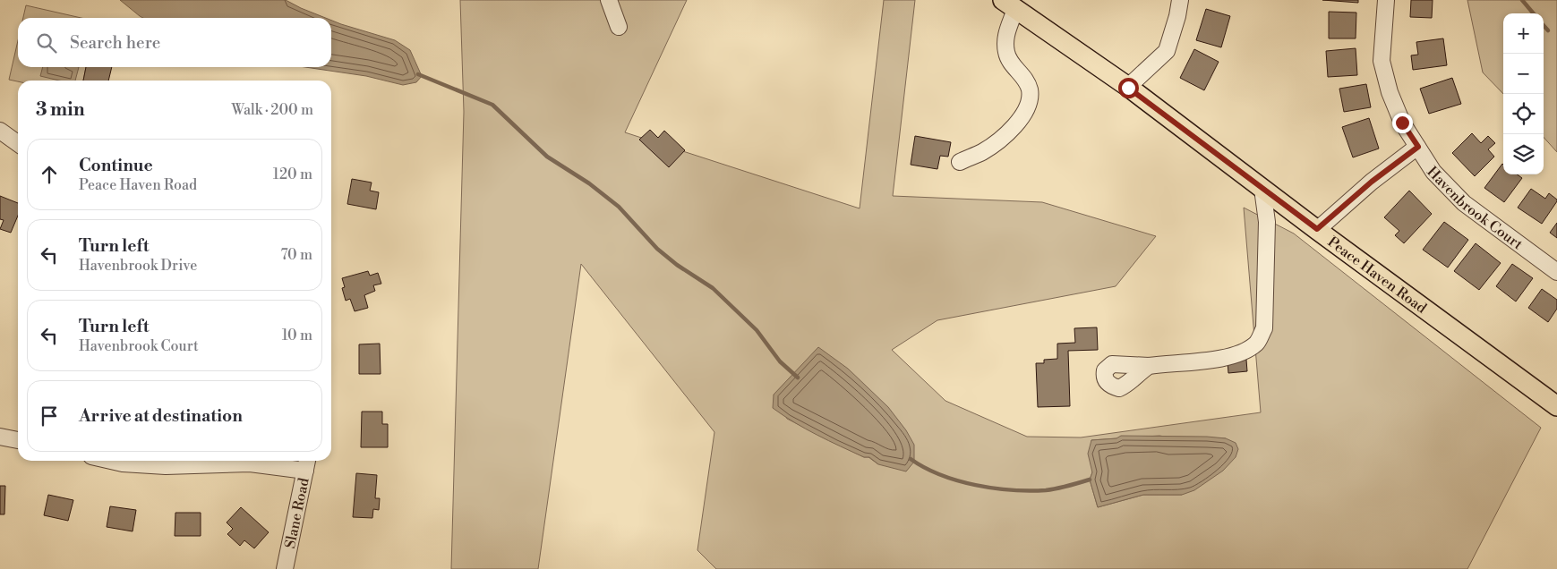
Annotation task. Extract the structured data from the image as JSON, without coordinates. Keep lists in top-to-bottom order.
{
  "streets": {
    "main road": ["Peace Haven Road"],
    "street": ["Havenbrook Court", "Slane Road"]
  },
  "page": {
    "map_buttons": ["+", "−"],
    "search": "Search here",
    "heading": ["3 min", "Walk · 200 m"],
    "list": [
      ["Continue", "Peace Haven Road", "120 m"],
      ["Turn left", "Havenbrook Drive", "70 m"],
      ["Turn left", "Havenbrook Court", "10 m"],
      "Arrive at destination"
    ]
  }
}
